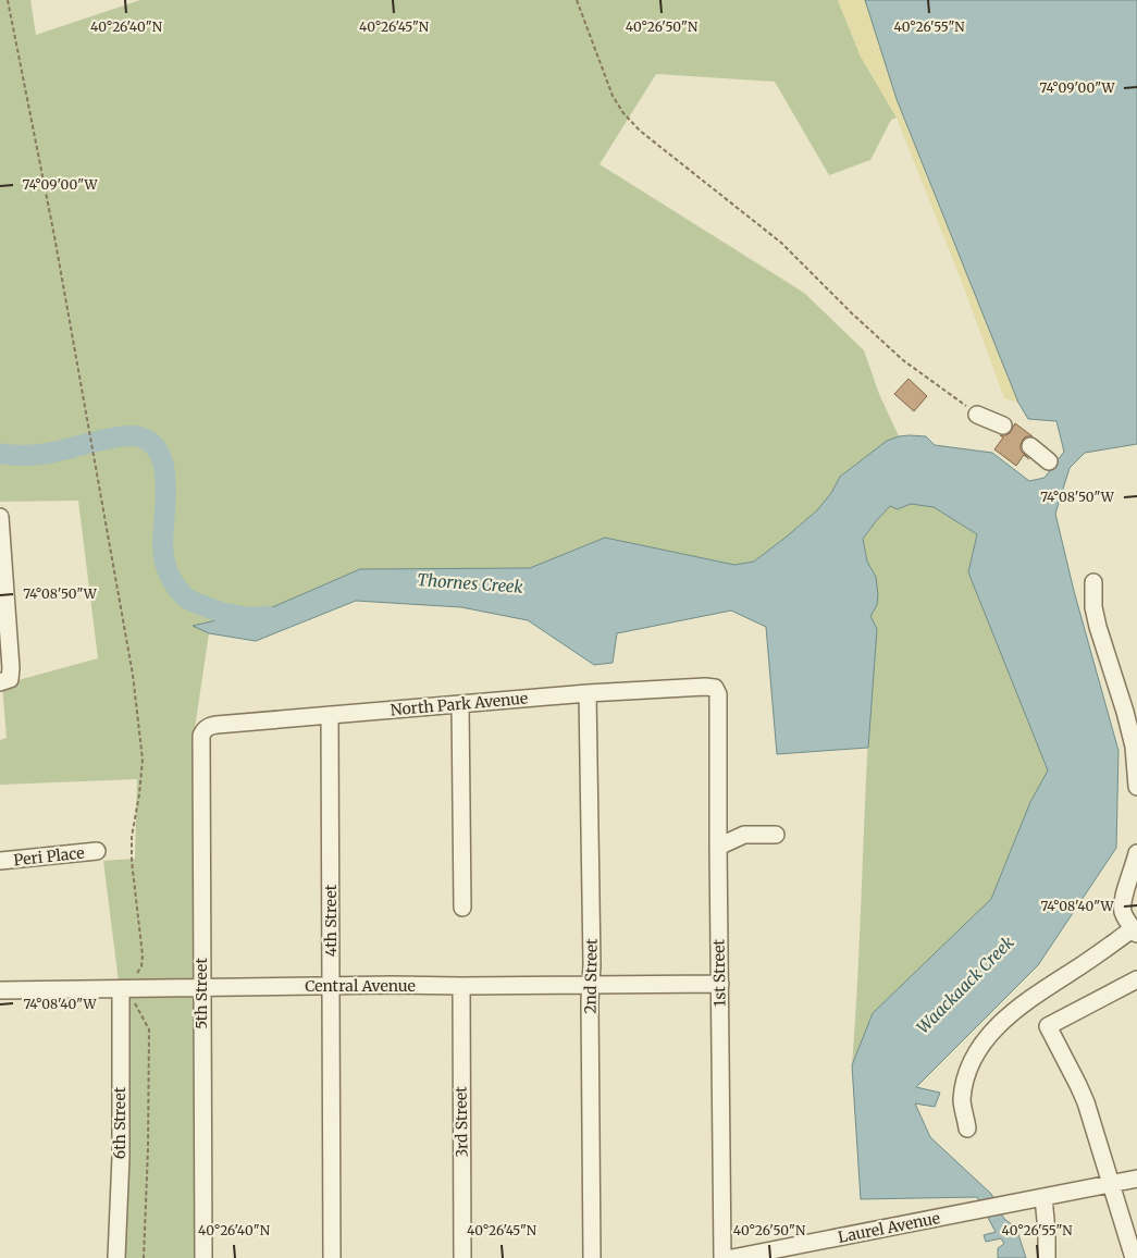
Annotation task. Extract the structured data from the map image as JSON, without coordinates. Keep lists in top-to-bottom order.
{
  "streets": {
    "street": [
      "North Park Avenue",
      "Peri Place",
      "4th Street",
      "1st Street",
      "2nd Street",
      "Central Avenue",
      "5th Street",
      "3rd Street",
      "6th Street",
      "Laurel Avenue"
    ]
  },
  "crossings": [
    ["North Park Avenue", "4th Street"],
    ["North Park Avenue", "1st Street"],
    ["North Park Avenue", "2nd Street"],
    ["North Park Avenue", "5th Street"],
    ["4th Street", "Central Avenue"],
    ["1st Street", "Central Avenue"],
    ["2nd Street", "Central Avenue"],
    ["Central Avenue", "5th Street"],
    ["Central Avenue", "3rd Street"],
    ["Central Avenue", "6th Street"]
  ],
  "water": ["Thornes Creek", "Waackaack Creek"],
  "coordinates": [
    "40°26'40\"N",
    "40°26'45\"N",
    "40°26'50\"N",
    "40°26'55\"N",
    "74°09'00\"W",
    "74°08'50\"W",
    "74°08'40\"W"
  ]
}
